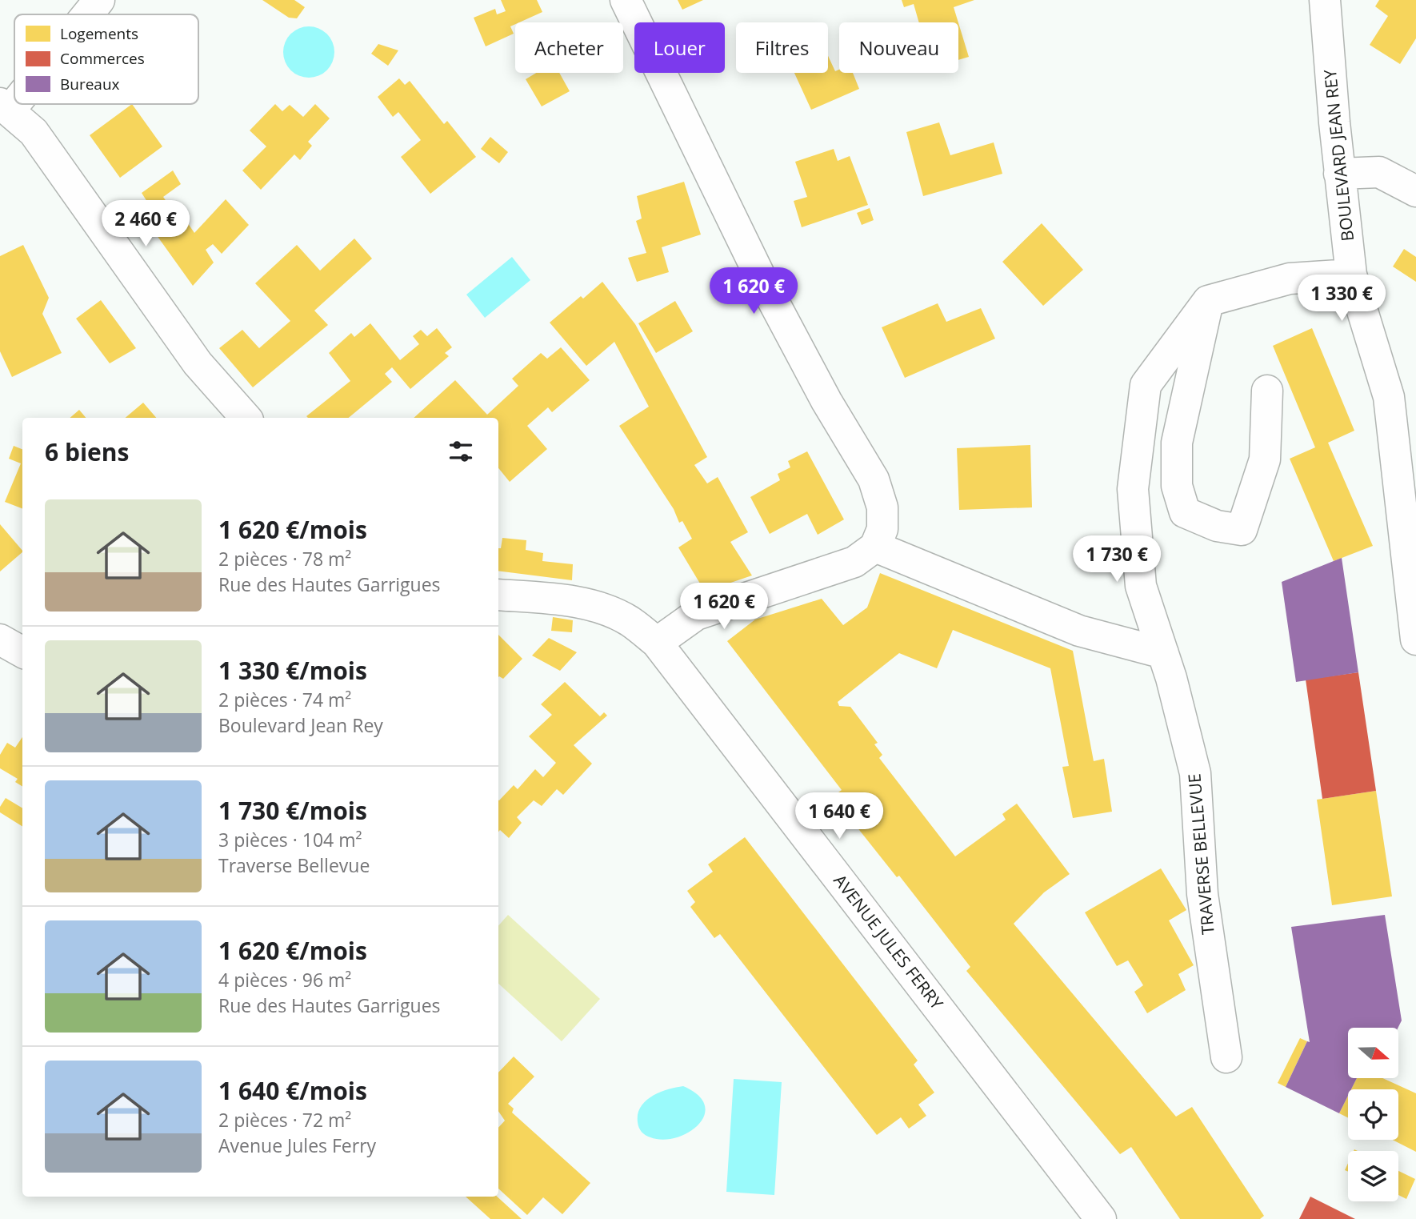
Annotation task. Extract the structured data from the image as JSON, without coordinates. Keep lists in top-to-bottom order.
{
  "streets": {
    "street": ["BOULEVARD JEAN REY", "TRAVERSE BELLEVUE", "AVENUE JULES FERRY"]
  },
  "legend": ["Logements", "Commerces", "Bureaux"],
  "north": "right",
  "page": {
    "chip": [
      "Acheter",
      "Louer",
      "Filtres",
      "Nouveau"
    ],
    "price": [
      "2 460 €",
      "1 620 €",
      "1 330 €",
      "1 730 €",
      "1 620 €",
      "1 640 €"
    ],
    "heading": "6 biens",
    "list": [
      {
        "name": "1 620 €/mois",
        "note": "2 pièces · 78 m² · Rue des Hautes Garrigues"
      },
      {
        "name": "1 330 €/mois",
        "note": "2 pièces · 74 m² · Boulevard Jean Rey"
      },
      {
        "name": "1 730 €/mois",
        "note": "3 pièces · 104 m² · Traverse Bellevue"
      },
      {
        "name": "1 620 €/mois",
        "note": "4 pièces · 96 m² · Rue des Hautes Garrigues"
      },
      {
        "name": "1 640 €/mois",
        "note": "2 pièces · 72 m² · Avenue Jules Ferry"
      }
    ]
  }
}
